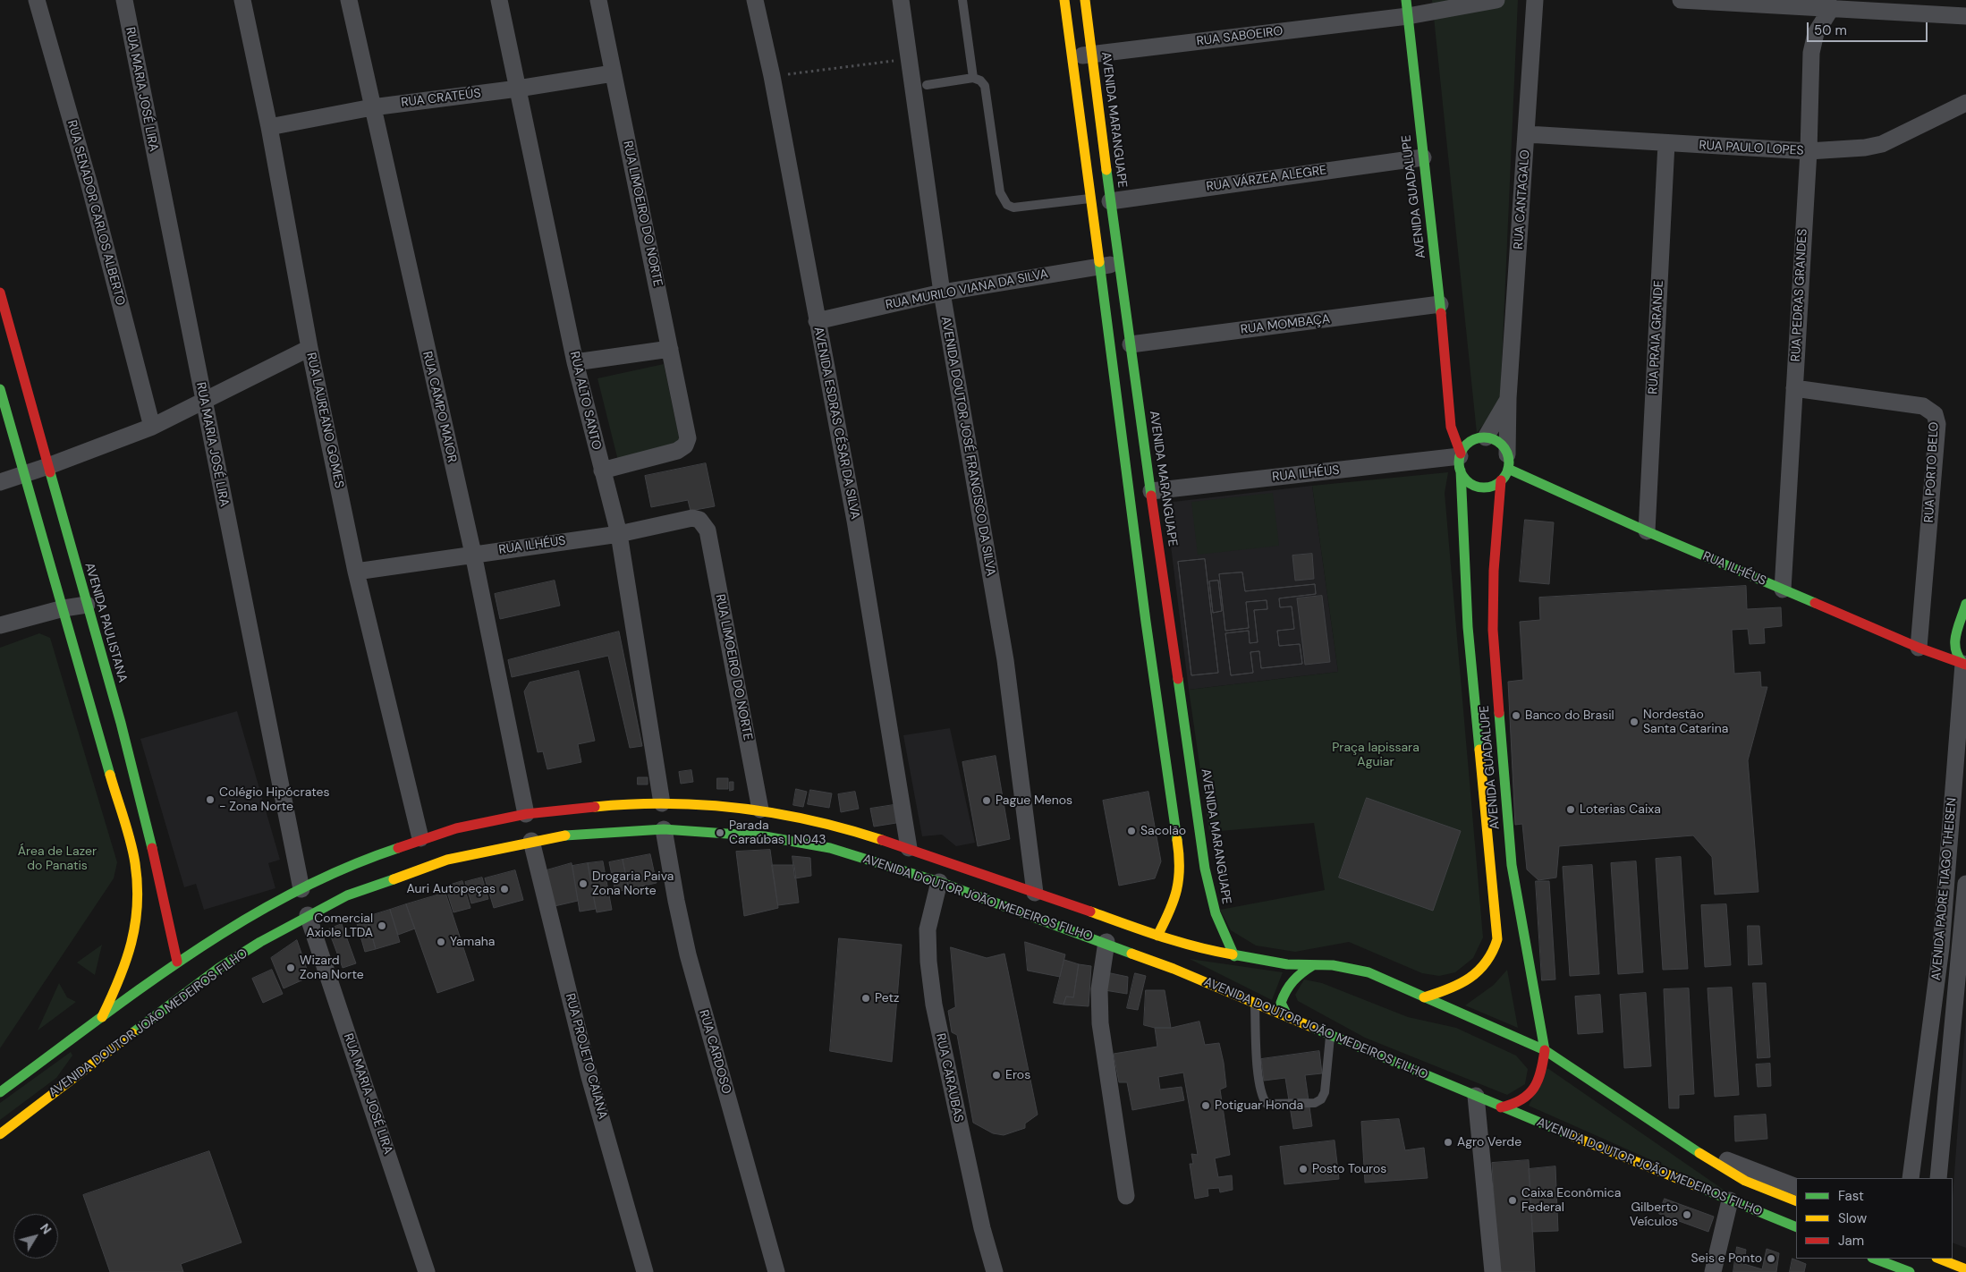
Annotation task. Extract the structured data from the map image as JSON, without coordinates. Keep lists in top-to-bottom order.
{
  "streets": {
    "main road": [
      "AVENIDA MARANGUAPE",
      "AVENIDA GUADALUPE",
      "RUA ILHÉUS",
      "AVENIDA PAULISTANA",
      "AVENIDA DOUTOR JOÃO MEDEIROS FILHO"
    ],
    "street": [
      "RUA SABOEIRO",
      "RUA MARIA JOSÉ LIRA",
      "RUA CRATEÚS",
      "RUA PAULO LOPES",
      "RUA VÁRZEA ALEGRE",
      "RUA CANTAGALO",
      "RUA SENADOR CARLOS ALBERTO",
      "RUA LIMOEIRO DO NORTE",
      "RUA MURILO VIANA DA SILVA",
      "RUA PEDRAS GRANDES",
      "RUA MOMBAÇA",
      "RUA PRAIA GRANDE",
      "RUA ALTO SANTO",
      "RUA CAMPO MAIOR",
      "RUA LAUREANO GOMES",
      "AVENIDA ESDRAS CÉSAR DA SILVA",
      "AVENIDA DOUTOR JOSÉ FRANCISCO DA SILVA",
      "RUA PORTO BELO",
      "AVENIDA PADRE TIAGO THEISEN",
      "RUA CARDOSO",
      "RUA PROJETO CAIANA",
      "RUA CARAUBAS"
    ]
  },
  "crossings": [
    ["RUA SABOEIRO", "AVENIDA MARANGUAPE"],
    ["RUA SABOEIRO", "AVENIDA GUADALUPE"],
    ["RUA MARIA JOSÉ LIRA", "AVENIDA DOUTOR JOÃO MEDEIROS FILHO"],
    ["RUA CRATEÚS", "RUA LIMOEIRO DO NORTE"],
    ["RUA CRATEÚS", "RUA ALTO SANTO"],
    ["RUA CRATEÚS", "RUA CAMPO MAIOR"],
    ["RUA CRATEÚS", "RUA LAUREANO GOMES"],
    ["AVENIDA MARANGUAPE", "RUA VÁRZEA ALEGRE"],
    ["AVENIDA MARANGUAPE", "RUA MURILO VIANA DA SILVA"],
    ["AVENIDA MARANGUAPE", "RUA MOMBAÇA"],
    ["AVENIDA MARANGUAPE", "RUA ILHÉUS"],
    ["AVENIDA MARANGUAPE", "AVENIDA DOUTOR JOÃO MEDEIROS FILHO"],
    ["RUA PAULO LOPES", "RUA CANTAGALO"],
    ["RUA PAULO LOPES", "RUA PEDRAS GRANDES"],
    ["RUA PAULO LOPES", "RUA PRAIA GRANDE"],
    ["RUA VÁRZEA ALEGRE", "AVENIDA GUADALUPE"],
    ["AVENIDA GUADALUPE", "RUA CANTAGALO"],
    ["AVENIDA GUADALUPE", "RUA MOMBAÇA"],
    ["AVENIDA GUADALUPE", "RUA ILHÉUS"],
    ["AVENIDA GUADALUPE", "AVENIDA DOUTOR JOÃO MEDEIROS FILHO"],
    ["RUA CANTAGALO", "RUA ILHÉUS"],
    ["RUA LIMOEIRO DO NORTE", "RUA ALTO SANTO"],
    ["RUA LIMOEIRO DO NORTE", "RUA ILHÉUS"],
    ["RUA LIMOEIRO DO NORTE", "AVENIDA DOUTOR JOÃO MEDEIROS FILHO"],
    ["RUA MURILO VIANA DA SILVA", "AVENIDA ESDRAS CÉSAR DA SILVA"],
    ["RUA MURILO VIANA DA SILVA", "AVENIDA DOUTOR JOSÉ FRANCISCO DA SILVA"],
    ["RUA PEDRAS GRANDES", "RUA PORTO BELO"],
    ["RUA PEDRAS GRANDES", "RUA ILHÉUS"],
    ["RUA PRAIA GRANDE", "RUA ILHÉUS"],
    ["RUA ALTO SANTO", "RUA ILHÉUS"],
    ["RUA ALTO SANTO", "AVENIDA DOUTOR JOÃO MEDEIROS FILHO"],
    ["RUA CAMPO MAIOR", "RUA ILHÉUS"],
    ["RUA CAMPO MAIOR", "AVENIDA DOUTOR JOÃO MEDEIROS FILHO"],
    ["RUA LAUREANO GOMES", "RUA ILHÉUS"],
    ["RUA LAUREANO GOMES", "AVENIDA DOUTOR JOÃO MEDEIROS FILHO"],
    ["AVENIDA ESDRAS CÉSAR DA SILVA", "AVENIDA DOUTOR JOÃO MEDEIROS FILHO"],
    ["AVENIDA DOUTOR JOSÉ FRANCISCO DA SILVA", "AVENIDA DOUTOR JOÃO MEDEIROS FILHO"],
    ["RUA PORTO BELO", "RUA ILHÉUS"],
    ["RUA ILHÉUS", "AVENIDA PADRE TIAGO THEISEN"],
    ["AVENIDA PAULISTANA", "AVENIDA DOUTOR JOÃO MEDEIROS FILHO"],
    ["AVENIDA DOUTOR JOÃO MEDEIROS FILHO", "RUA CARDOSO"],
    ["AVENIDA DOUTOR JOÃO MEDEIROS FILHO", "RUA PROJETO CAIANA"],
    ["AVENIDA DOUTOR JOÃO MEDEIROS FILHO", "RUA CARAUBAS"]
  ],
  "parks": ["Praça Iapissara Aguiar", "Área de Lazer do Panatis"],
  "places": [
    "Banco do Brasil",
    "Nordestão Santa Catarina",
    "Colégio Hipócrates - Zona Norte",
    "Pague Menos",
    "Loterias Caixa",
    "Sacolão",
    "Parada Caraúbas | N043",
    "Drogaria Paiva Zona Norte",
    "Auri Autopeças",
    "Comercial Axiole LTDA",
    "Yamaha",
    "Wizard Zona Norte",
    "Petz",
    "Eros",
    "Potiguar Honda",
    "Agro Verde",
    "Posto Touros",
    "Caixa Econômica Federal",
    "Gilberto Veículos",
    "Seis e Ponto"
  ],
  "legend": ["Fast", "Slow", "Jam"],
  "scale_bar": "50 m",
  "north": "top right"
}
